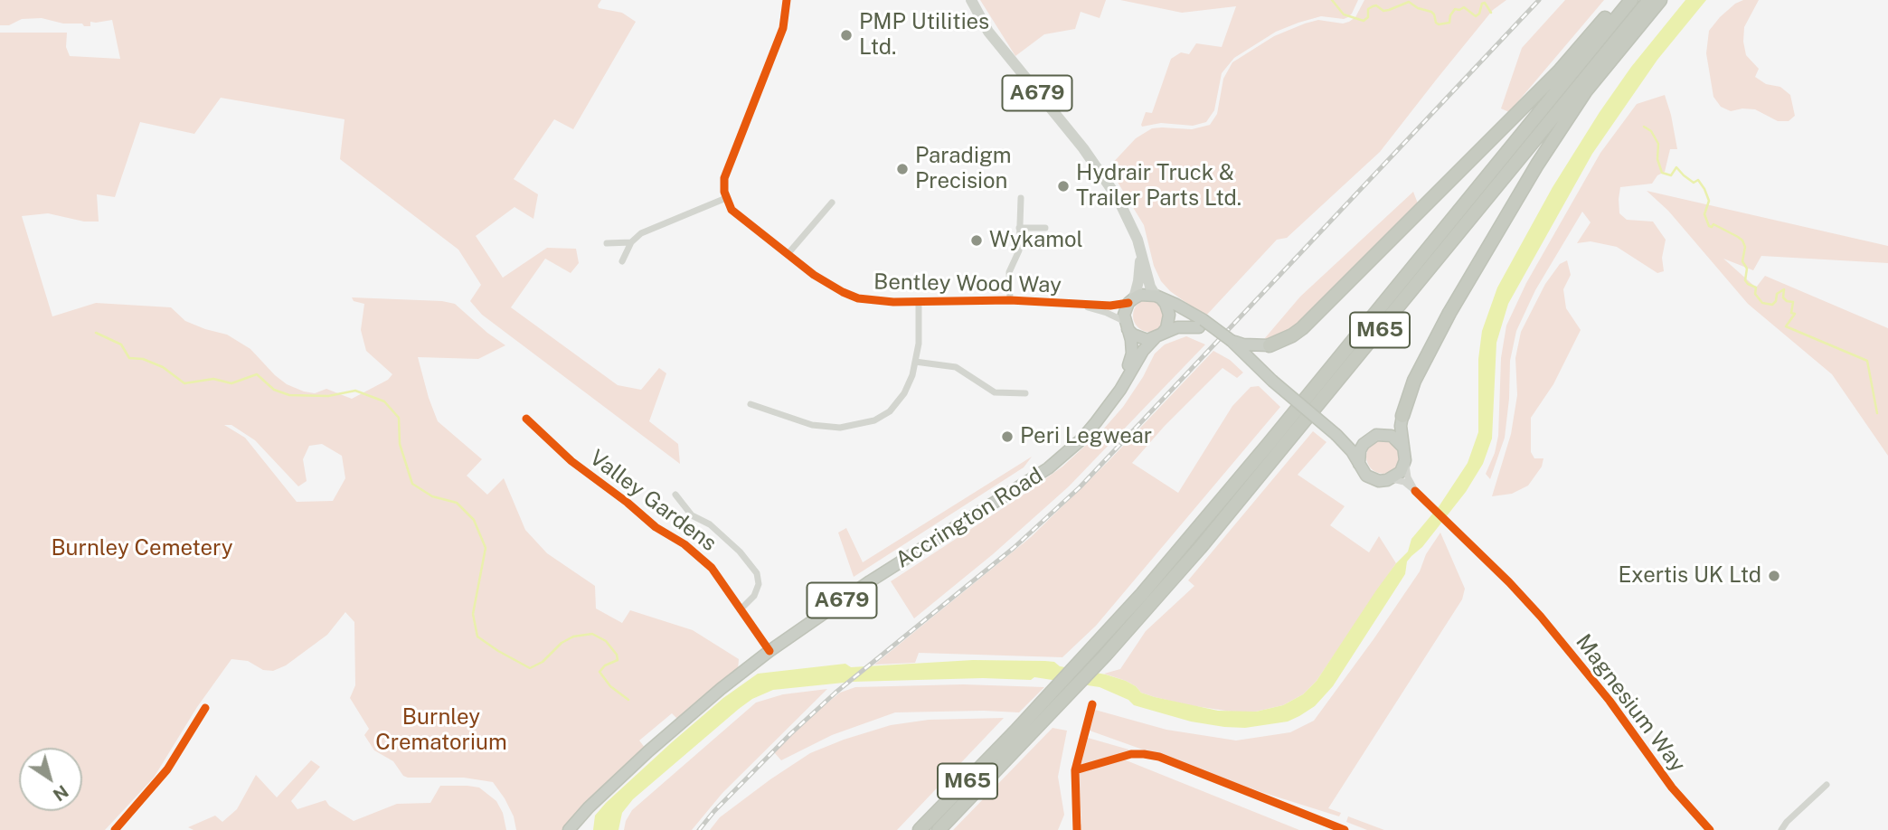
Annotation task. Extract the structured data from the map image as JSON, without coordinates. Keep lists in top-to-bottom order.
{
  "streets": {
    "highway": ["A679", "M65", "Accrington Road"],
    "street": ["Bentley Wood Way", "Valley Gardens", "Magnesium Way"]
  },
  "crossings": [
    ["A679", "Bentley Wood Way"],
    ["A679", "Accrington Road"],
    ["Bentley Wood Way", "Accrington Road"],
    ["Valley Gardens", "Accrington Road"]
  ],
  "parks": ["Burnley Cemetery", "Burnley Crematorium"],
  "places": [
    "PMP Utilities Ltd.",
    "Paradigm Precision",
    "Hydrair Truck & Trailer Parts Ltd.",
    "Wykamol",
    "Peri Legwear",
    "Exertis UK Ltd"
  ],
  "north": "bottom right"
}
